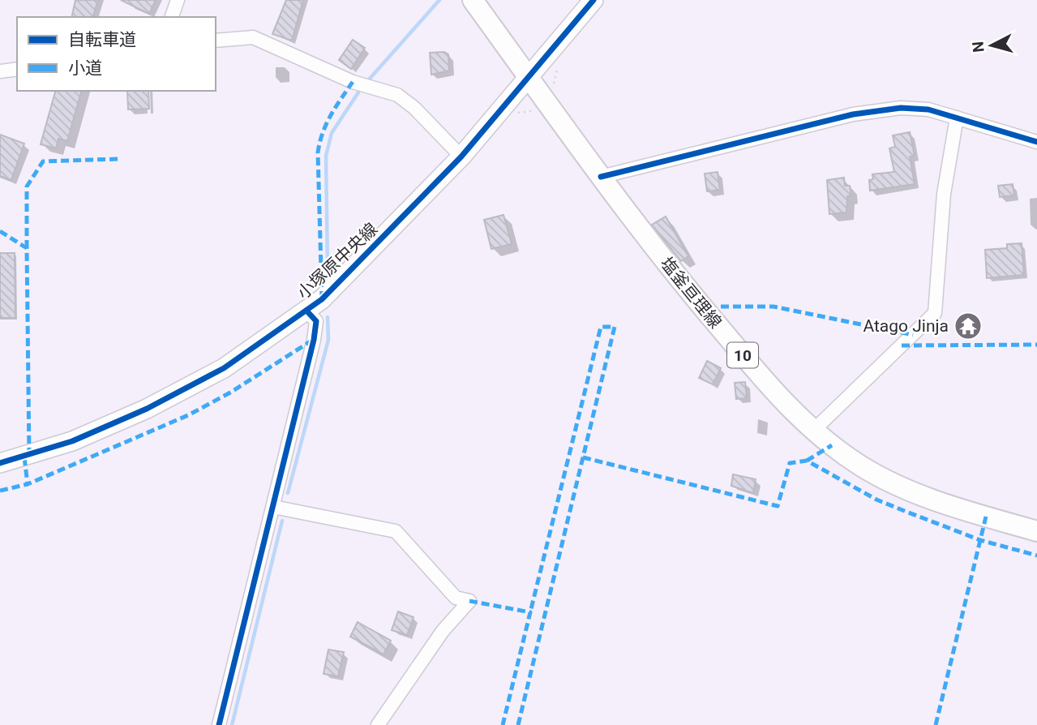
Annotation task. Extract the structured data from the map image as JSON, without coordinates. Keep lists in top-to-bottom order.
{
  "streets": {
    "main road": ["塩釜亘理線", "10"],
    "street": ["小塚原中央線"]
  },
  "crossings": [
    ["小塚原中央線", "塩釜亘理線"]
  ],
  "places": {
    "temple": ["Atago Jinja"]
  },
  "legend": ["自転車道", "小道"],
  "north": "left"
}
